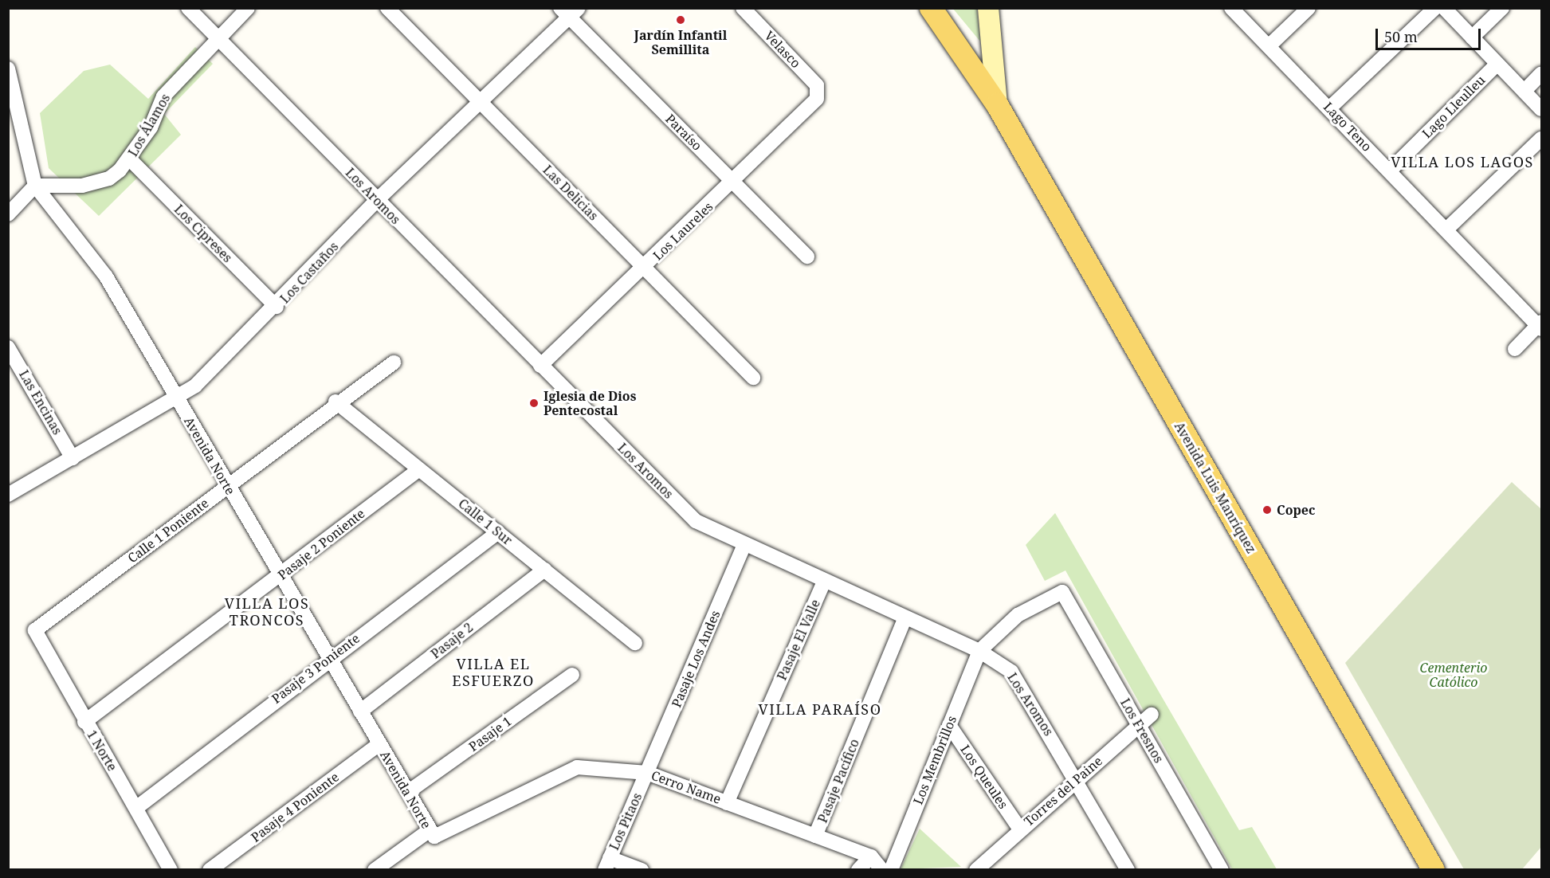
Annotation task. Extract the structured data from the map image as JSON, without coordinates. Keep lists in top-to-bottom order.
{
  "streets": {
    "main road": ["Avenida Luis Manríquez"],
    "street": [
      "Velasco",
      "Lago Lleulleu",
      "Los Álamos",
      "Lago Teno",
      "Paraíso",
      "Las Delicias",
      "Los Aromos",
      "Los Laureles",
      "Los Cipreses",
      "Los Castaños",
      "Las Encinas",
      "Avenida Norte",
      "Calle 1 Sur",
      "Calle 1 Poniente",
      "Pasaje 2 Poniente",
      "Pasaje El Valle",
      "Pasaje 2",
      "Pasaje Los Andes",
      "Pasaje 3 Poniente",
      "Los Fresnos",
      "Pasaje 1",
      "1 Norte",
      "Los Membrillos",
      "Los Queules",
      "Pasaje Pacífico",
      "Cerro Name",
      "Torres del Paine",
      "Pasaje 4 Poniente",
      "Los Pitaos"
    ]
  },
  "crossings": [
    ["Velasco", "Los Laureles"],
    ["Lago Lleulleu", "Lago Teno"],
    ["Los Álamos", "Los Aromos"],
    ["Los Álamos", "Los Cipreses"],
    ["Los Álamos", "Avenida Norte"],
    ["Paraíso", "Los Laureles"],
    ["Paraíso", "Los Castaños"],
    ["Las Delicias", "Los Laureles"],
    ["Las Delicias", "Los Castaños"],
    ["Los Aromos", "Los Laureles"],
    ["Los Aromos", "Los Castaños"],
    ["Los Aromos", "Pasaje El Valle"],
    ["Los Aromos", "Pasaje Los Andes"],
    ["Los Aromos", "Los Fresnos"],
    ["Los Aromos", "Los Membrillos"],
    ["Los Aromos", "Pasaje Pacífico"],
    ["Los Aromos", "Torres del Paine"],
    ["Los Cipreses", "Los Castaños"],
    ["Los Castaños", "Las Encinas"],
    ["Los Castaños", "Avenida Norte"],
    ["Avenida Norte", "Calle 1 Poniente"],
    ["Avenida Norte", "Pasaje 2 Poniente"],
    ["Avenida Norte", "Pasaje 2"],
    ["Avenida Norte", "Pasaje 3 Poniente"],
    ["Avenida Norte", "Pasaje 1"],
    ["Avenida Norte", "Cerro Name"],
    ["Avenida Norte", "Pasaje 4 Poniente"],
    ["Calle 1 Sur", "Calle 1 Poniente"],
    ["Calle 1 Sur", "Pasaje 2 Poniente"],
    ["Calle 1 Sur", "Pasaje 2"],
    ["Calle 1 Sur", "Pasaje 3 Poniente"],
    ["Calle 1 Poniente", "1 Norte"],
    ["Pasaje 2 Poniente", "1 Norte"],
    ["Pasaje El Valle", "Cerro Name"],
    ["Pasaje Los Andes", "Cerro Name"],
    ["Pasaje Los Andes", "Los Pitaos"],
    ["Pasaje 3 Poniente", "1 Norte"],
    ["Los Fresnos", "Los Membrillos"],
    ["Los Fresnos", "Torres del Paine"],
    ["Los Membrillos", "Los Queules"],
    ["Los Queules", "Torres del Paine"],
    ["Pasaje Pacífico", "Cerro Name"],
    ["Cerro Name", "Los Pitaos"]
  ],
  "districts": [
    "VILLA LOS LAGOS",
    "VILLA LOS TRONCOS",
    "VILLA EL ESFUERZO",
    "VILLA PARAÍSO"
  ],
  "parks": ["Cementerio Católico"],
  "places": ["Jardín Infantil Semillita", "Iglesia de Dios Pentecostal", "Copec"],
  "scale_bar": "50 m"
}
